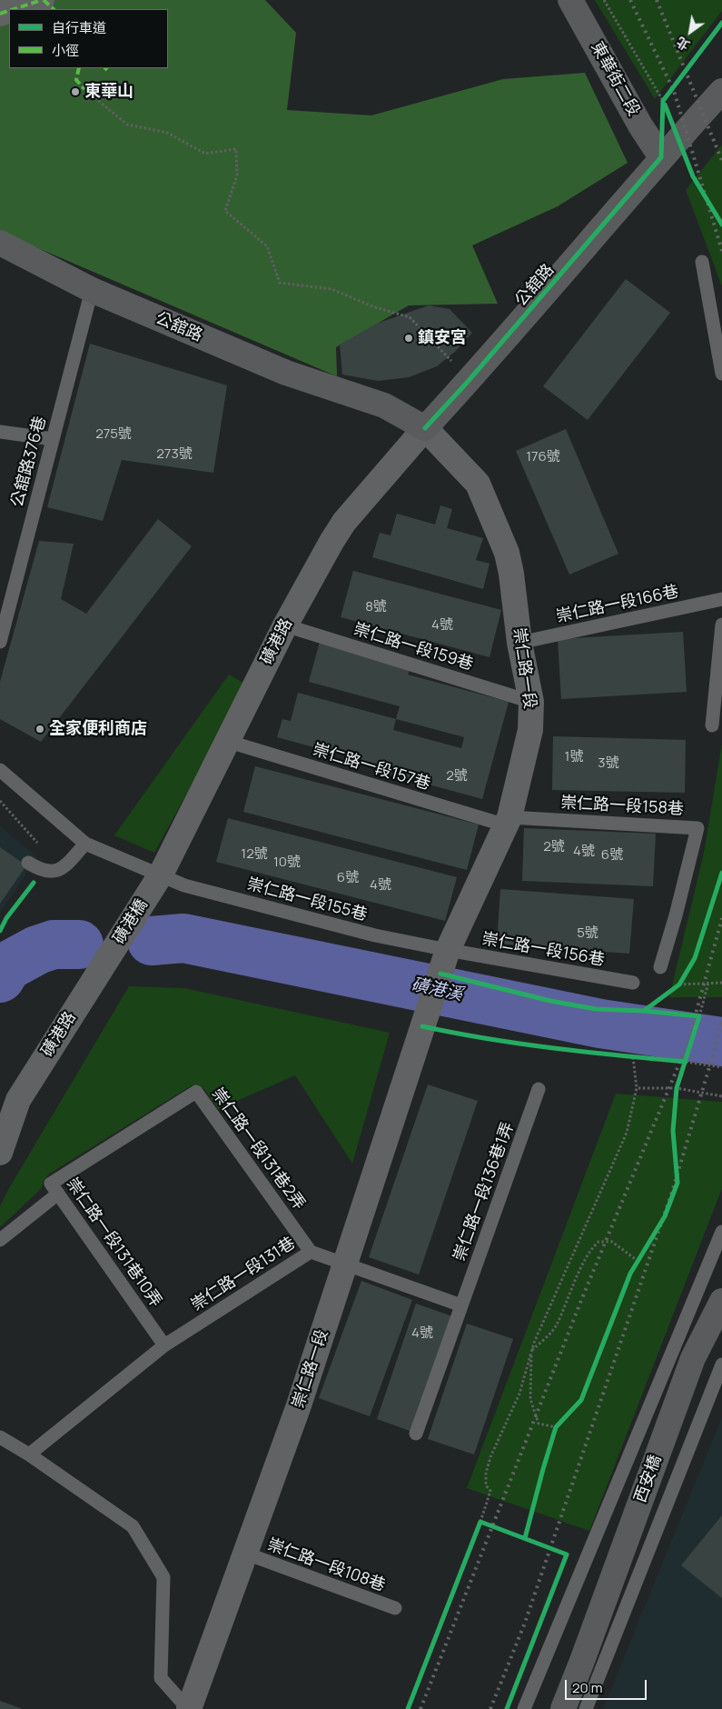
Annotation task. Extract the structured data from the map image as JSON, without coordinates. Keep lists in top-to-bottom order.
{
  "streets": {
    "street": [
      "東華街二段",
      "公舘路",
      "磺港路",
      "崇仁路一段",
      "磺港橋",
      "西安橋"
    ],
    "lane": [
      "公舘路376巷",
      "崇仁路一段166巷",
      "崇仁路一段159巷",
      "崇仁路一段157巷",
      "崇仁路一段158巷",
      "崇仁路一段155巷",
      "崇仁路一段156巷",
      "崇仁路一段131巷2弄",
      "崇仁路一段136巷1弄",
      "崇仁路一段131巷10弄",
      "崇仁路一段131巷",
      "崇仁路一段108巷"
    ]
  },
  "crossings": [
    ["東華街二段", "公舘路"],
    ["公舘路", "公舘路376巷"],
    ["公舘路", "磺港路"],
    ["公舘路", "崇仁路一段"],
    ["崇仁路一段166巷", "崇仁路一段"],
    ["磺港路", "崇仁路一段159巷"],
    ["磺港路", "崇仁路一段"],
    ["磺港路", "崇仁路一段157巷"],
    ["磺港路", "崇仁路一段155巷"],
    ["磺港路", "磺港橋"],
    ["崇仁路一段159巷", "崇仁路一段"],
    ["崇仁路一段", "崇仁路一段157巷"],
    ["崇仁路一段", "崇仁路一段158巷"],
    ["崇仁路一段", "崇仁路一段155巷"],
    ["崇仁路一段", "崇仁路一段156巷"],
    ["崇仁路一段", "崇仁路一段131巷"],
    ["崇仁路一段", "崇仁路一段108巷"],
    ["崇仁路一段157巷", "崇仁路一段158巷"],
    ["崇仁路一段155巷", "磺港橋"],
    ["崇仁路一段155巷", "崇仁路一段156巷"],
    ["崇仁路一段131巷2弄", "崇仁路一段131巷10弄"],
    ["崇仁路一段131巷2弄", "崇仁路一段131巷"],
    ["崇仁路一段136巷1弄", "崇仁路一段131巷"],
    ["崇仁路一段131巷10弄", "崇仁路一段131巷"]
  ],
  "water": ["磺港溪"],
  "places": ["東華山", "鎮安宮", "全家便利商店"],
  "house_numbers": [
    "275號",
    "273號",
    "176號",
    "8號",
    "4號",
    "1號",
    "3號",
    "2號",
    "2號",
    "4號",
    "12號",
    "6號",
    "10號",
    "6號",
    "4號",
    "5號",
    "4號"
  ],
  "legend": ["自行車道", "小徑"],
  "scale_bar": "20 m",
  "north": "bottom left"
}
